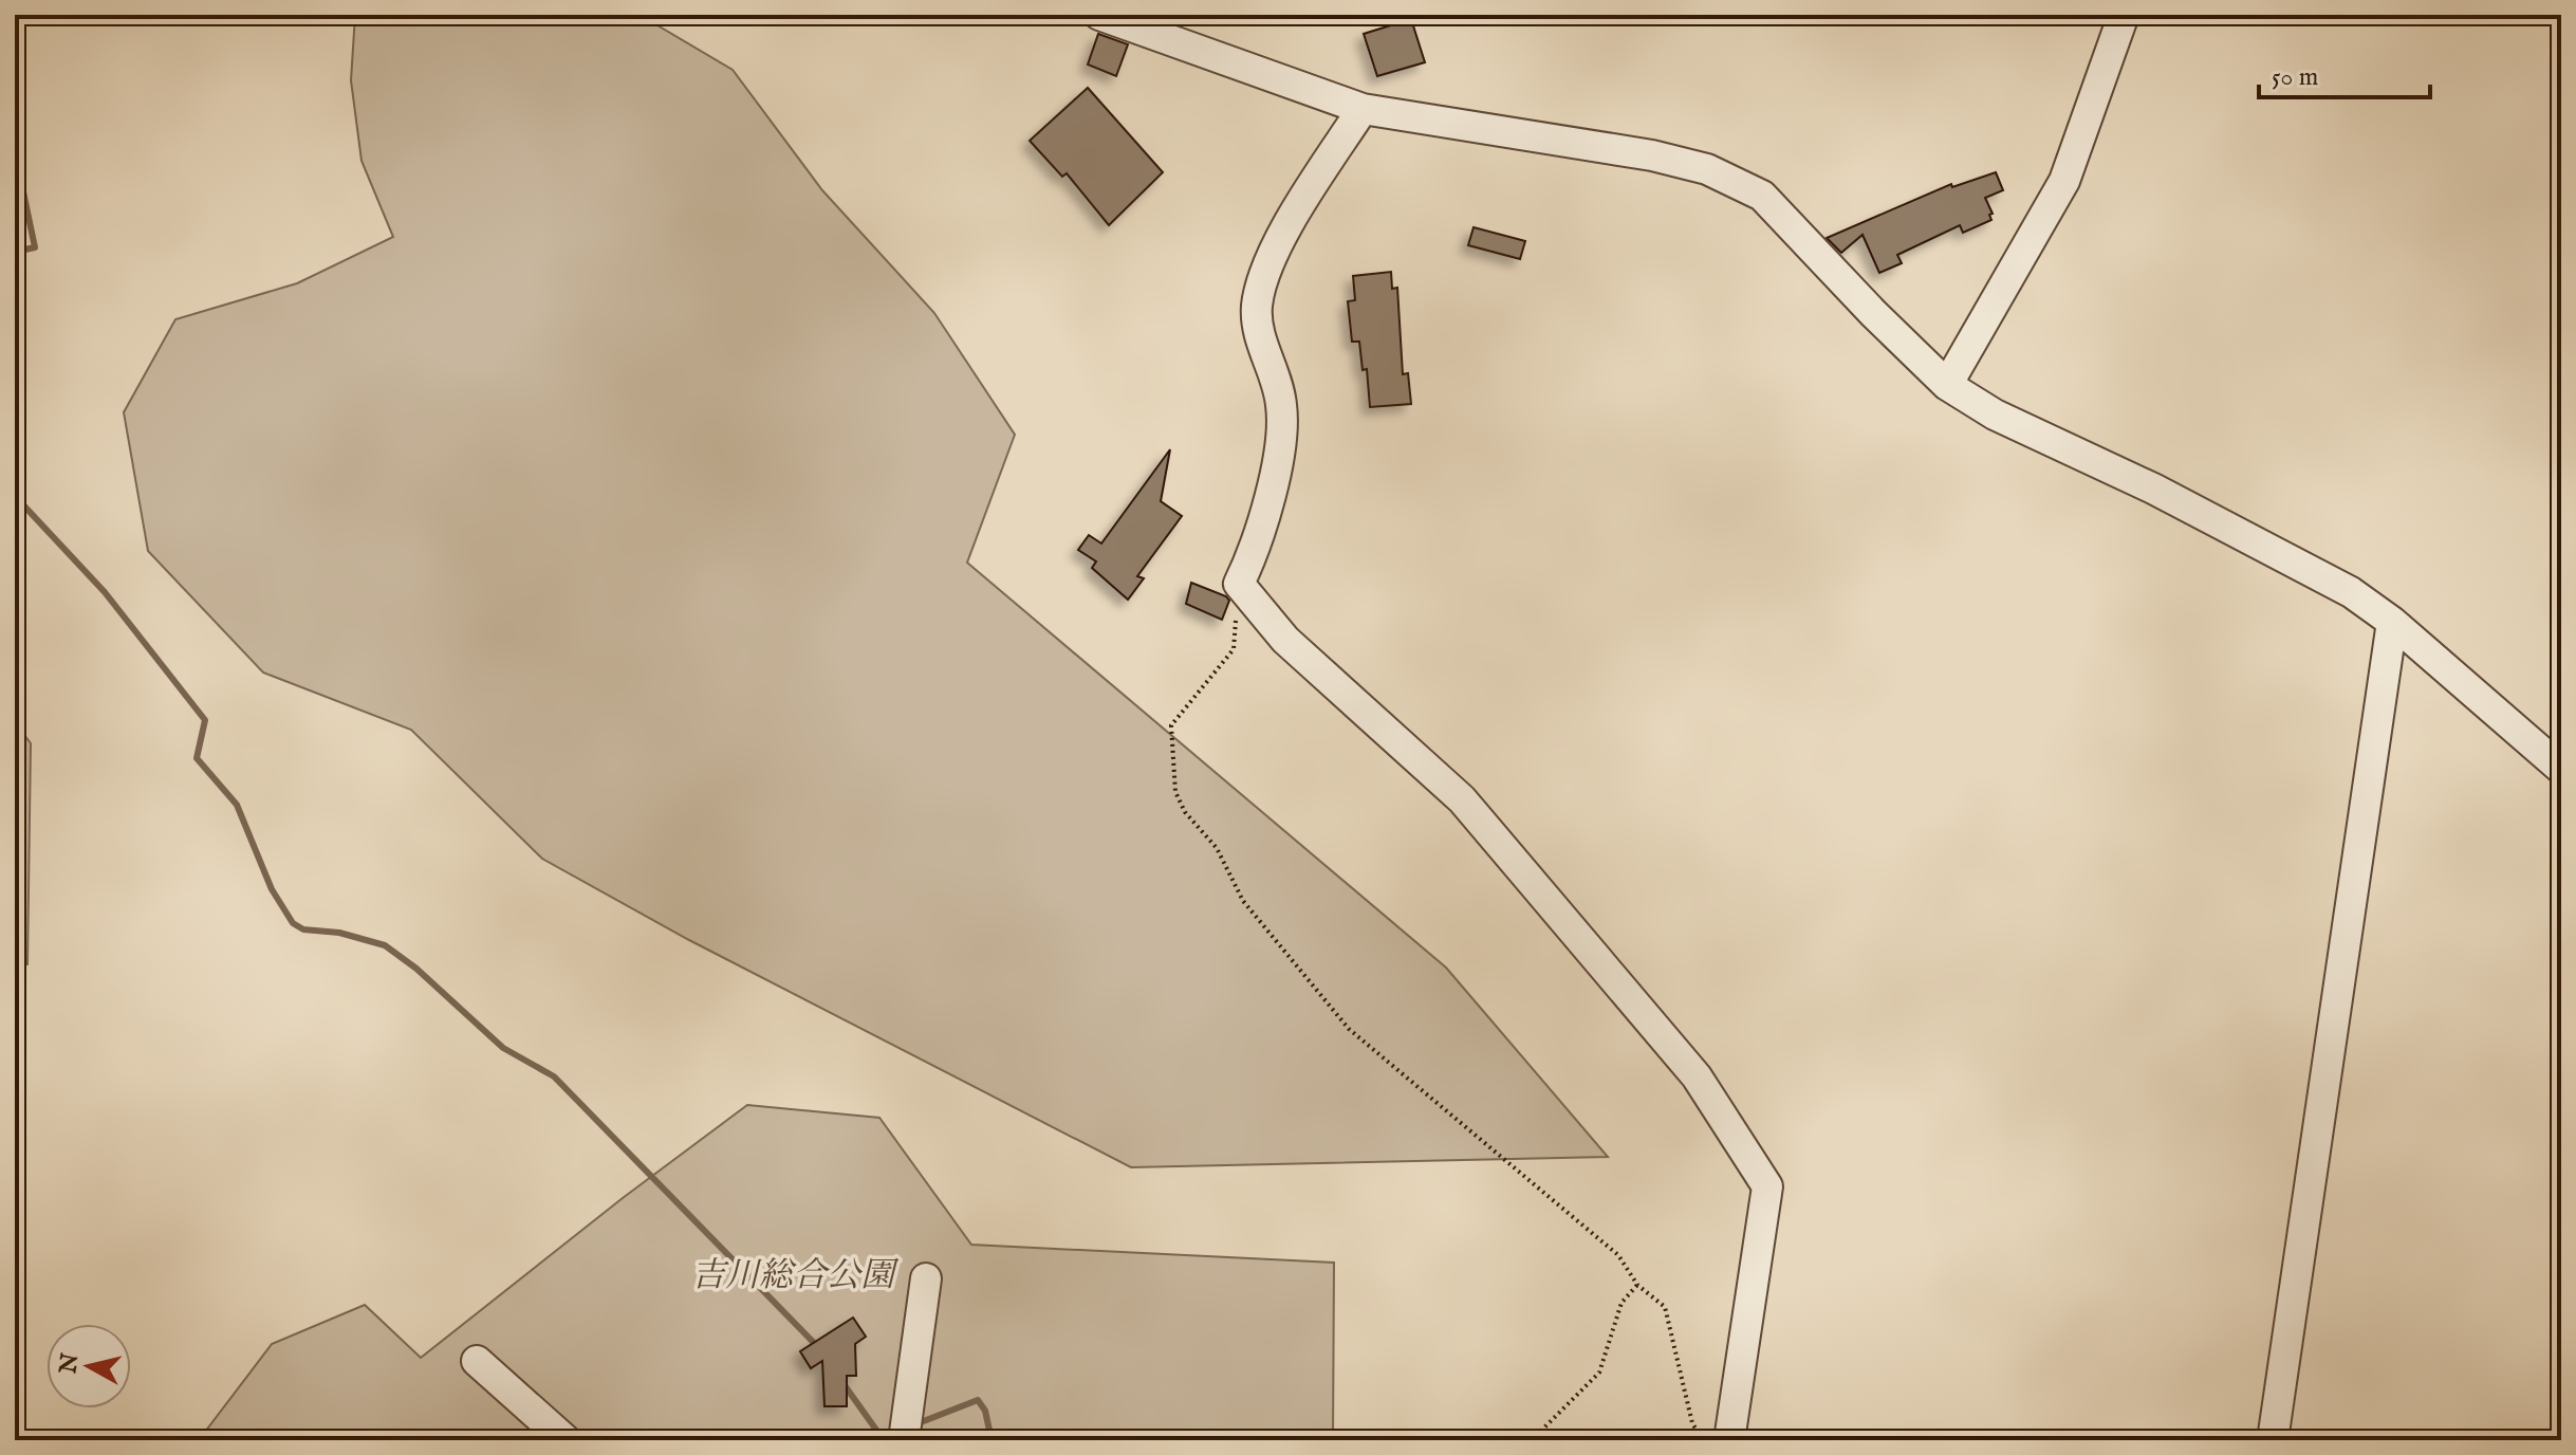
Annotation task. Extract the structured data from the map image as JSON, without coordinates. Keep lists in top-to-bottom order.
{
  "parks": ["吉川総合公園"],
  "scale_bar": "50 m",
  "north": "left"
}
